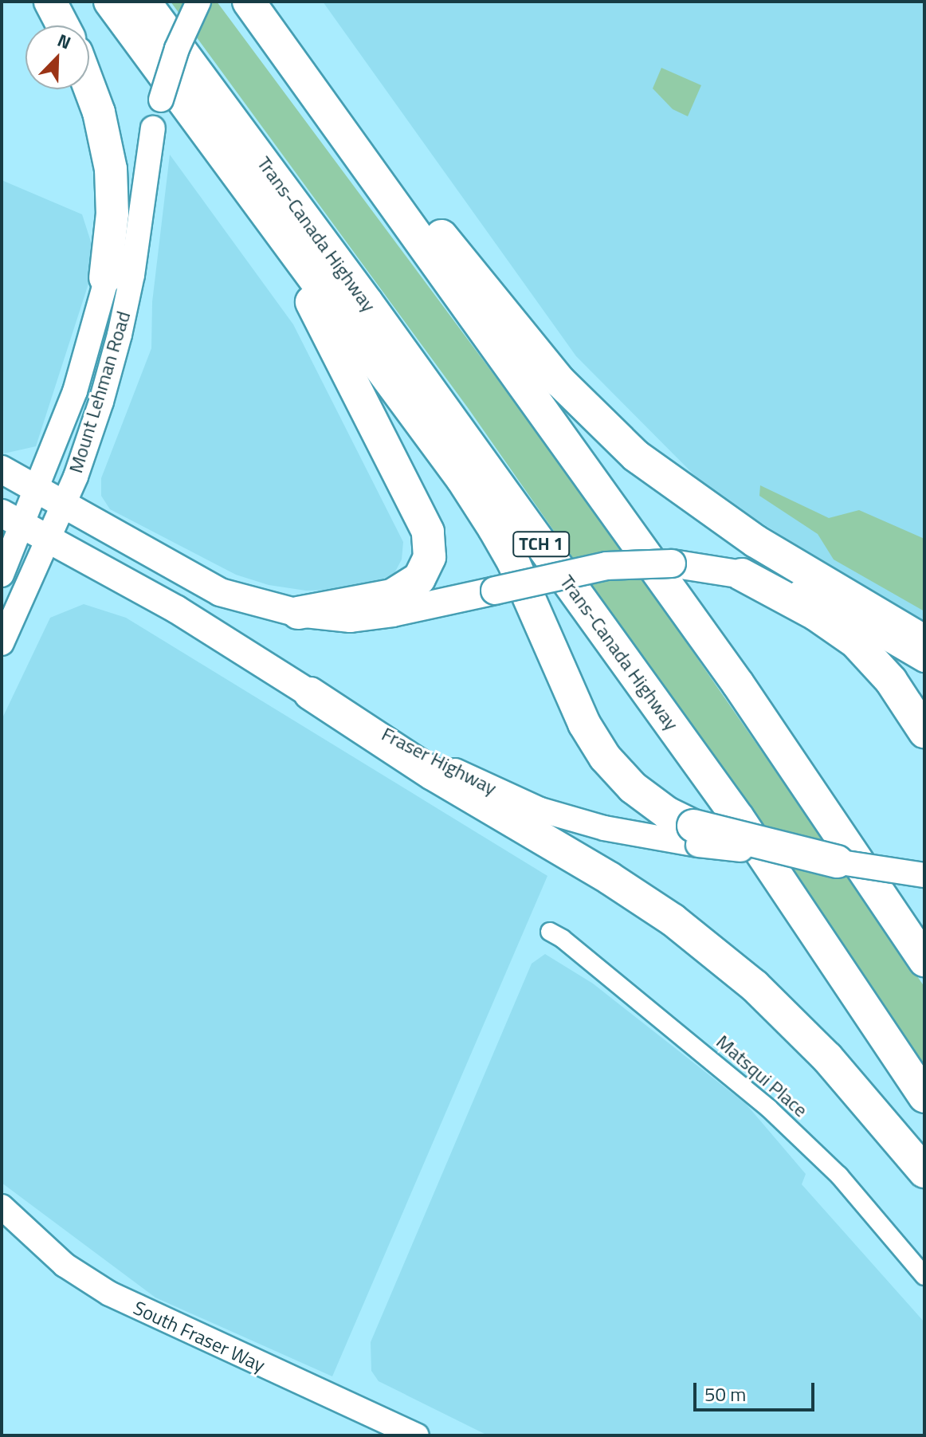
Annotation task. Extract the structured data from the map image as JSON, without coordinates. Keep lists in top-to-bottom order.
{
  "streets": {
    "highway": ["Trans-Canada Highway", "TCH 1"],
    "main road": ["Mount Lehman Road", "Fraser Highway", "South Fraser Way"],
    "street": ["Matsqui Place"]
  },
  "crossings": [
    ["Mount Lehman Road", "Fraser Highway"]
  ],
  "scale_bar": "50 m",
  "north": "top right"
}
